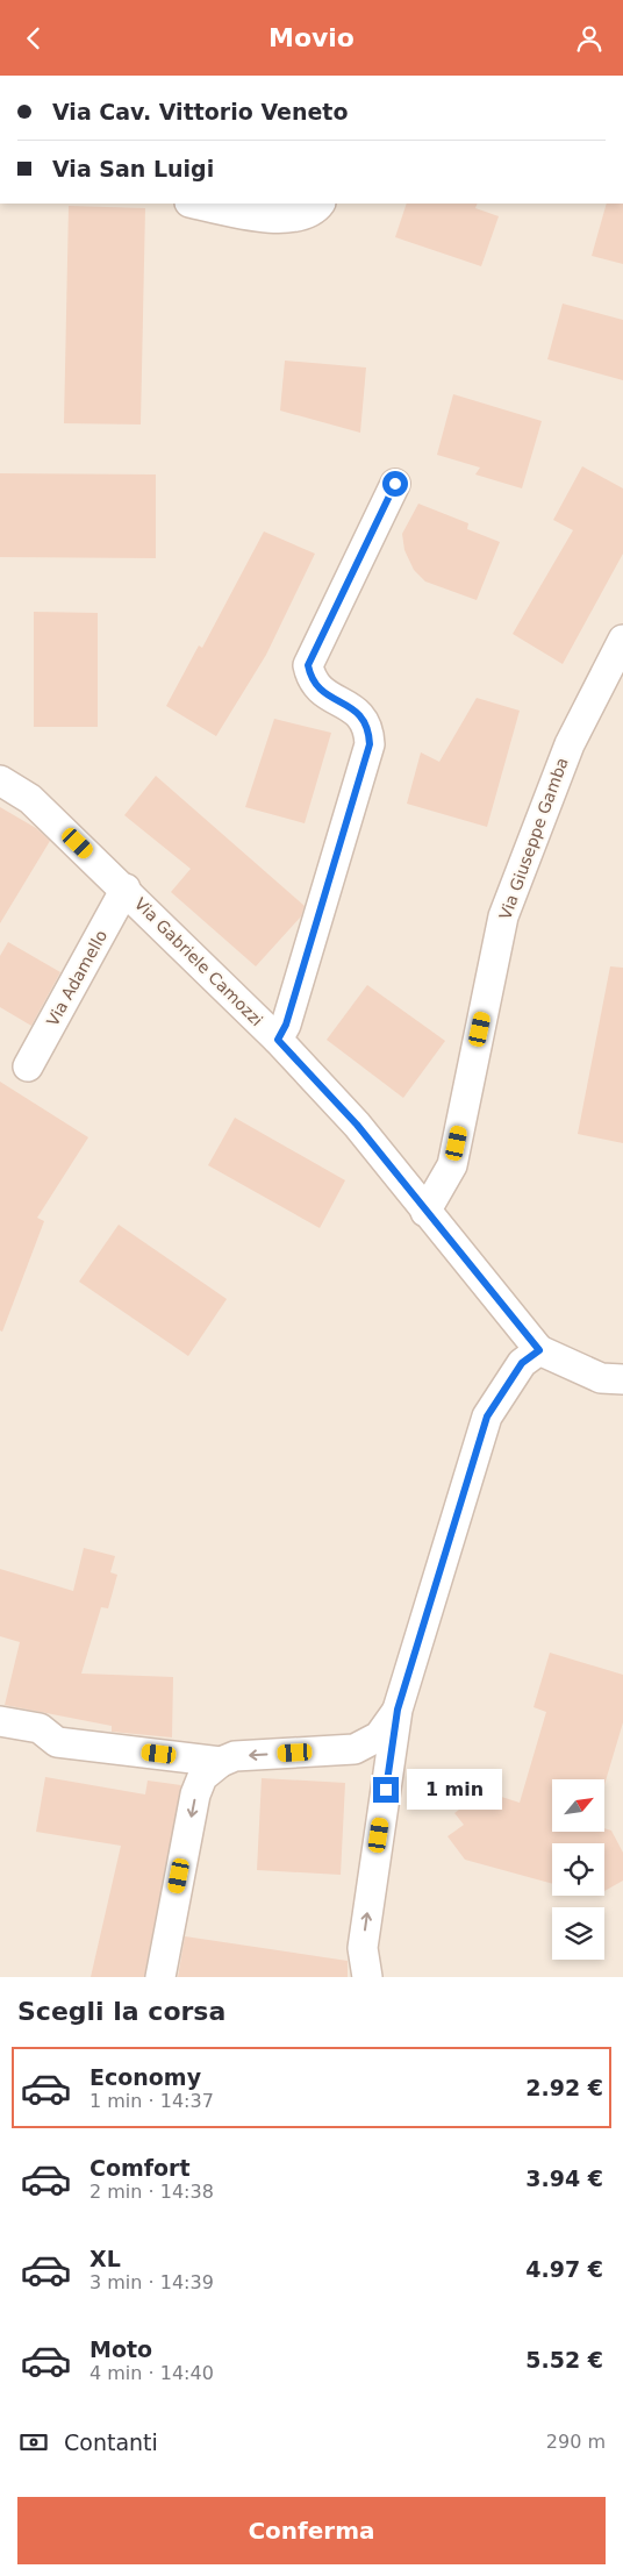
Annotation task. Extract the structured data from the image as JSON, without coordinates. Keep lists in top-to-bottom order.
{
  "streets": {
    "street": ["Via Giuseppe Gamba", "Via Gabriele Camozzi", "Via Adamello"]
  },
  "crossings": [
    ["Via Giuseppe Gamba", "Via Gabriele Camozzi"],
    ["Via Gabriele Camozzi", "Via Adamello"]
  ],
  "north": "top right",
  "page": {
    "header": "Movio",
    "banner": ["Via Cav. Vittorio Veneto", "Via San Luigi"],
    "bubble": "1 min",
    "heading": "Scegli la corsa",
    "list": [
      {
        "name": "Economy",
        "note": "1 min · 14:37",
        "value": "2.92 €"
      },
      {
        "name": "Comfort",
        "note": "2 min · 14:38",
        "value": "3.94 €"
      },
      {
        "name": "XL",
        "note": "3 min · 14:39",
        "value": "4.97 €"
      },
      {
        "name": "Moto",
        "note": "4 min · 14:40",
        "value": "5.52 €"
      }
    ],
    "pay": ["Contanti", "290 m"],
    "buttons": "Conferma"
  }
}
